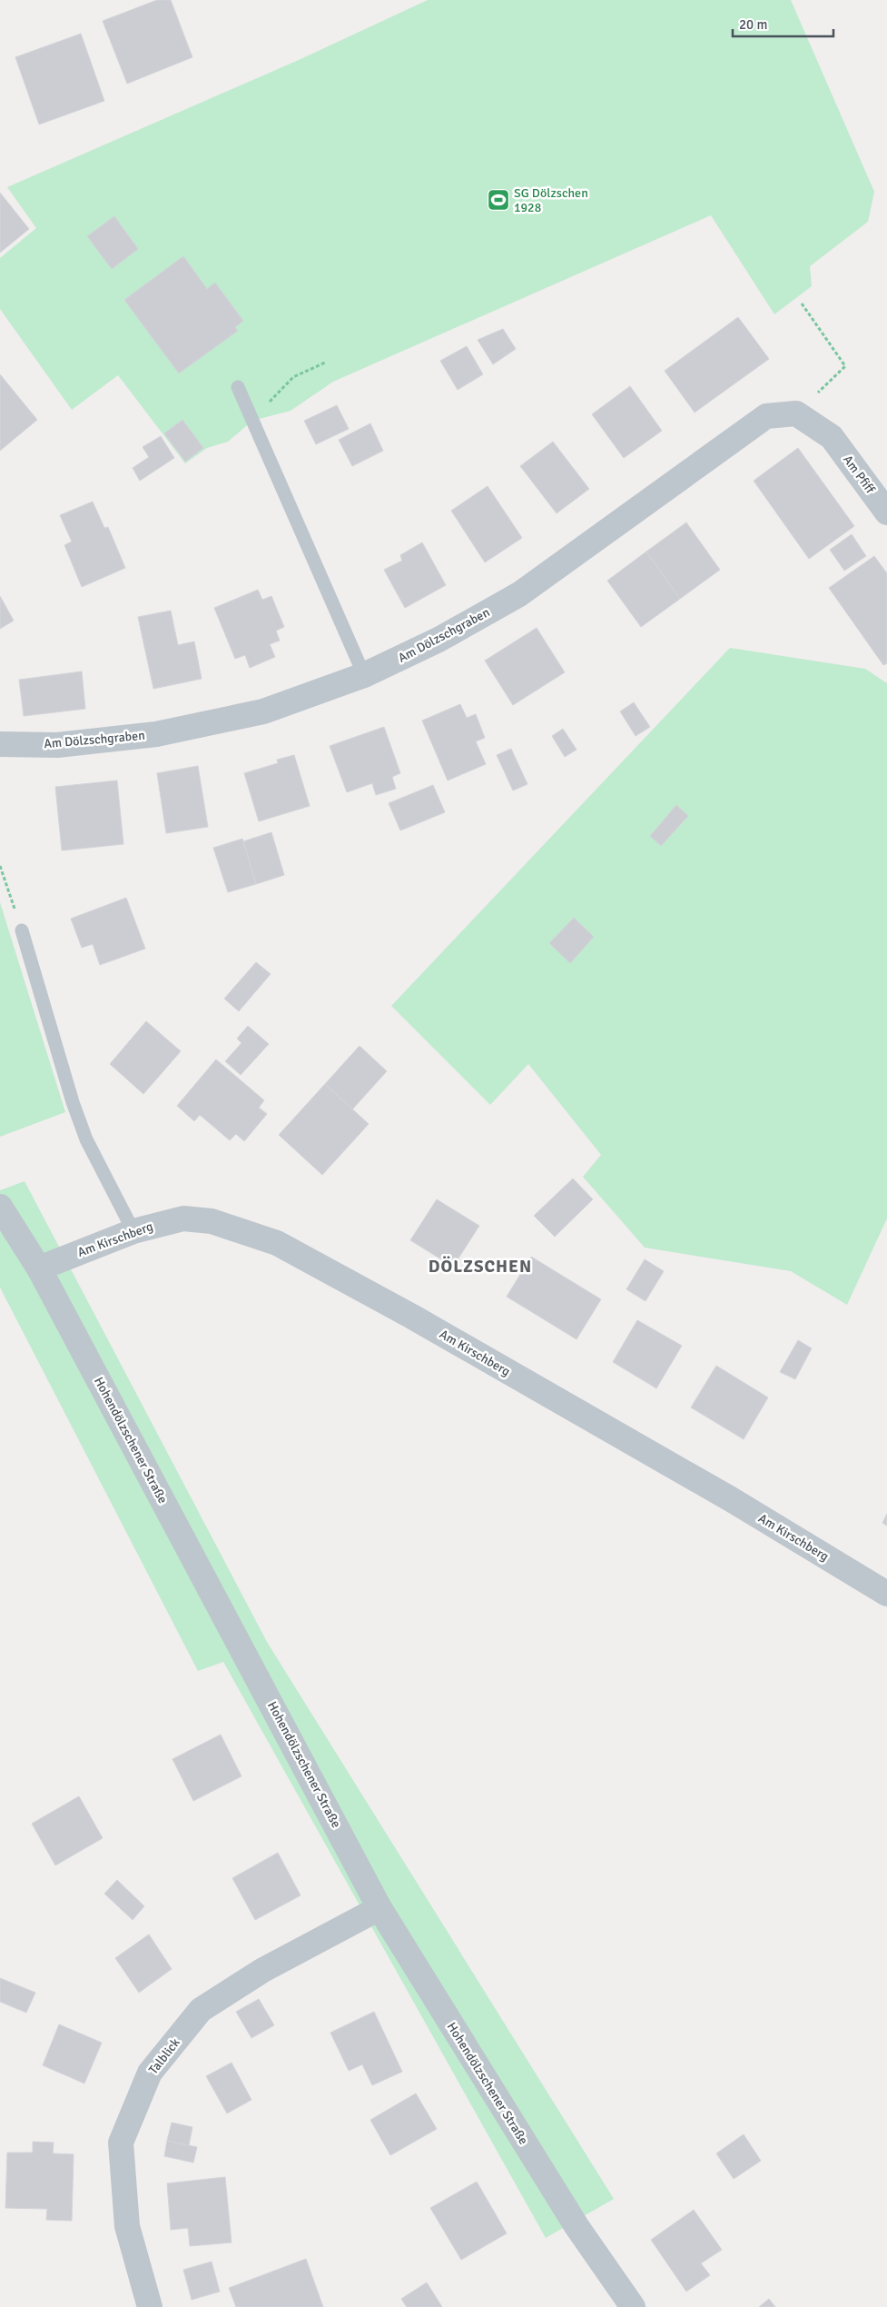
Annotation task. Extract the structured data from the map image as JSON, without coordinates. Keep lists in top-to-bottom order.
{
  "streets": {
    "street": [
      "Am Pfiff",
      "Am Dölzschgraben",
      "Am Kirschberg",
      "Hohendölzschener Straße",
      "Talblick"
    ]
  },
  "crossings": [
    ["Am Pfiff", "Am Dölzschgraben"],
    ["Am Kirschberg", "Hohendölzschener Straße"],
    ["Hohendölzschener Straße", "Talblick"]
  ],
  "districts": ["DÖLZSCHEN"],
  "places": {
    "sports": ["SG Dölzschen 1928"]
  },
  "scale_bar": "20 m"
}
